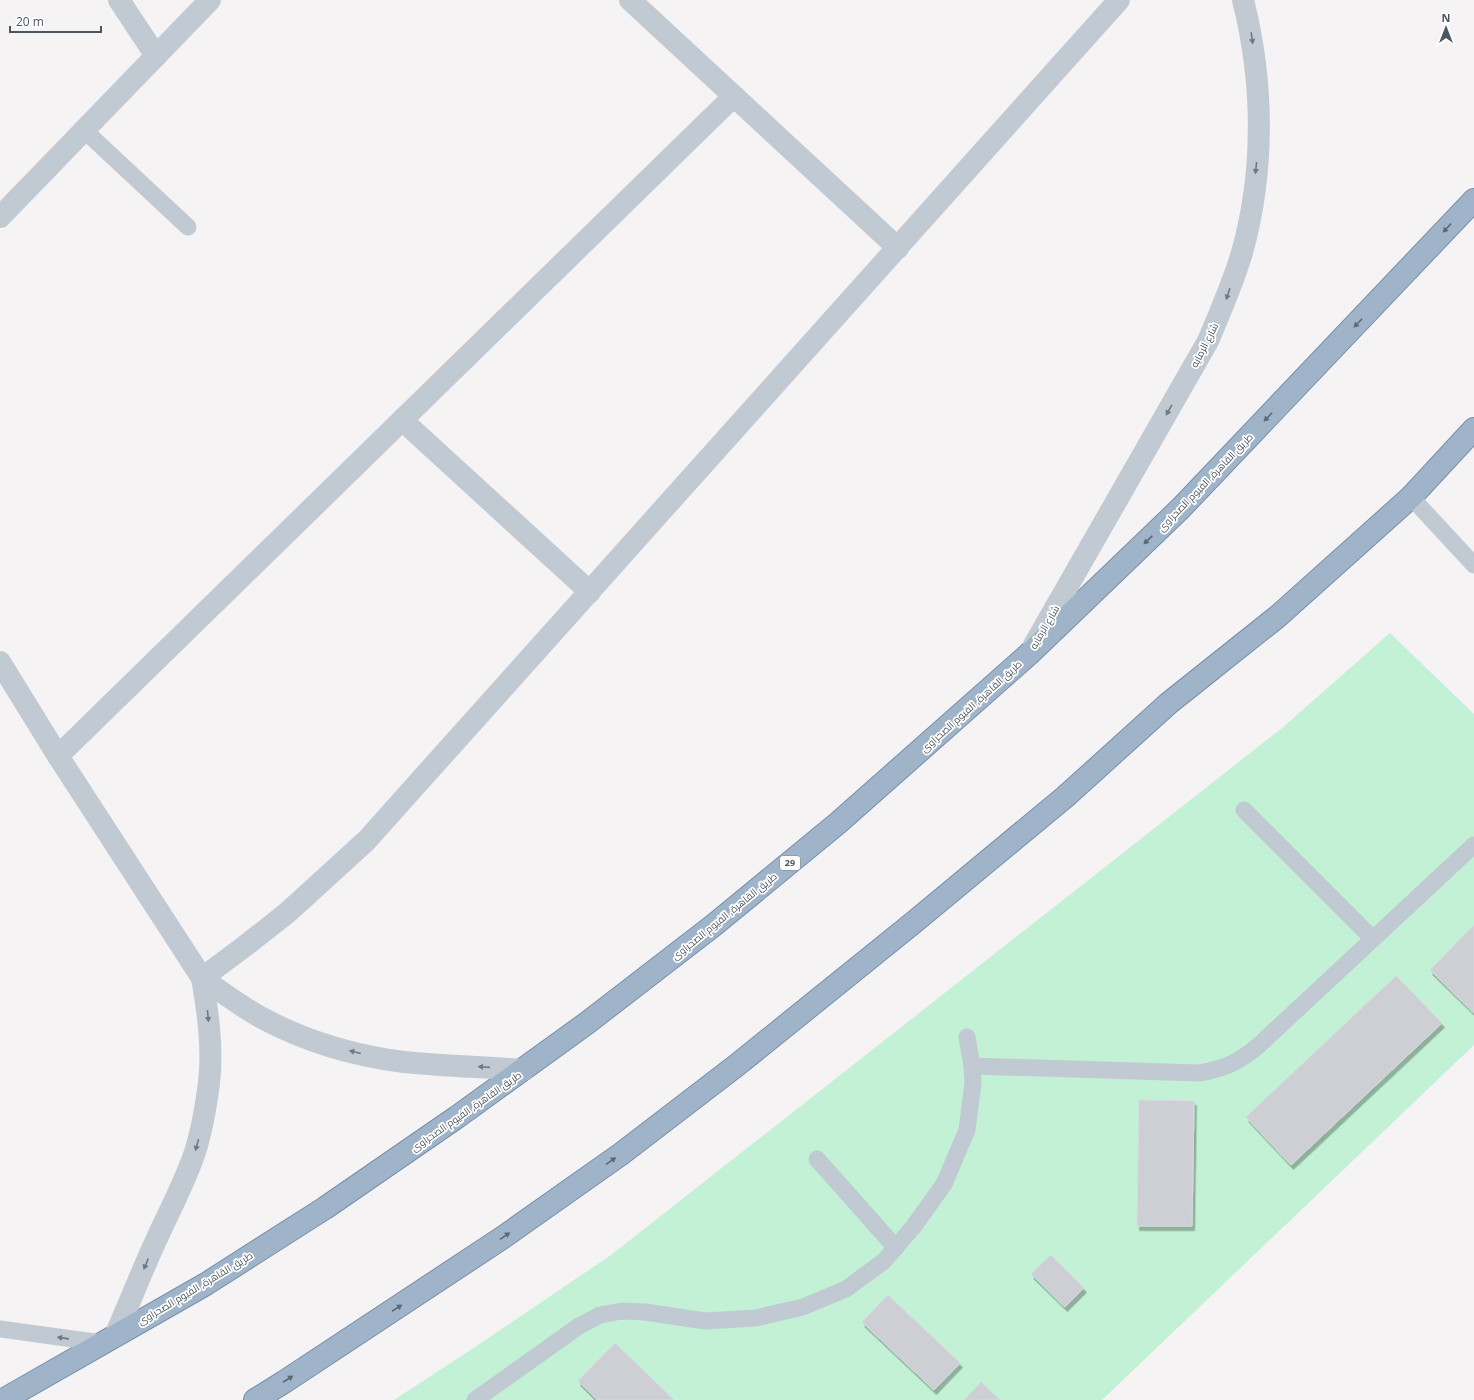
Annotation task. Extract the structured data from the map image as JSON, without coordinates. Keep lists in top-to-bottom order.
{
  "streets": {
    "highway": ["طريق القاهرة, الفيوم الصحراوى", "29"],
    "street": ["شارع الرمايه"]
  },
  "crossings": [
    ["شارع الرمايه", "طريق القاهرة, الفيوم الصحراوى"]
  ],
  "one_way": ["شارع الرمايه"],
  "scale_bar": "20 m",
  "north": "top"
}
